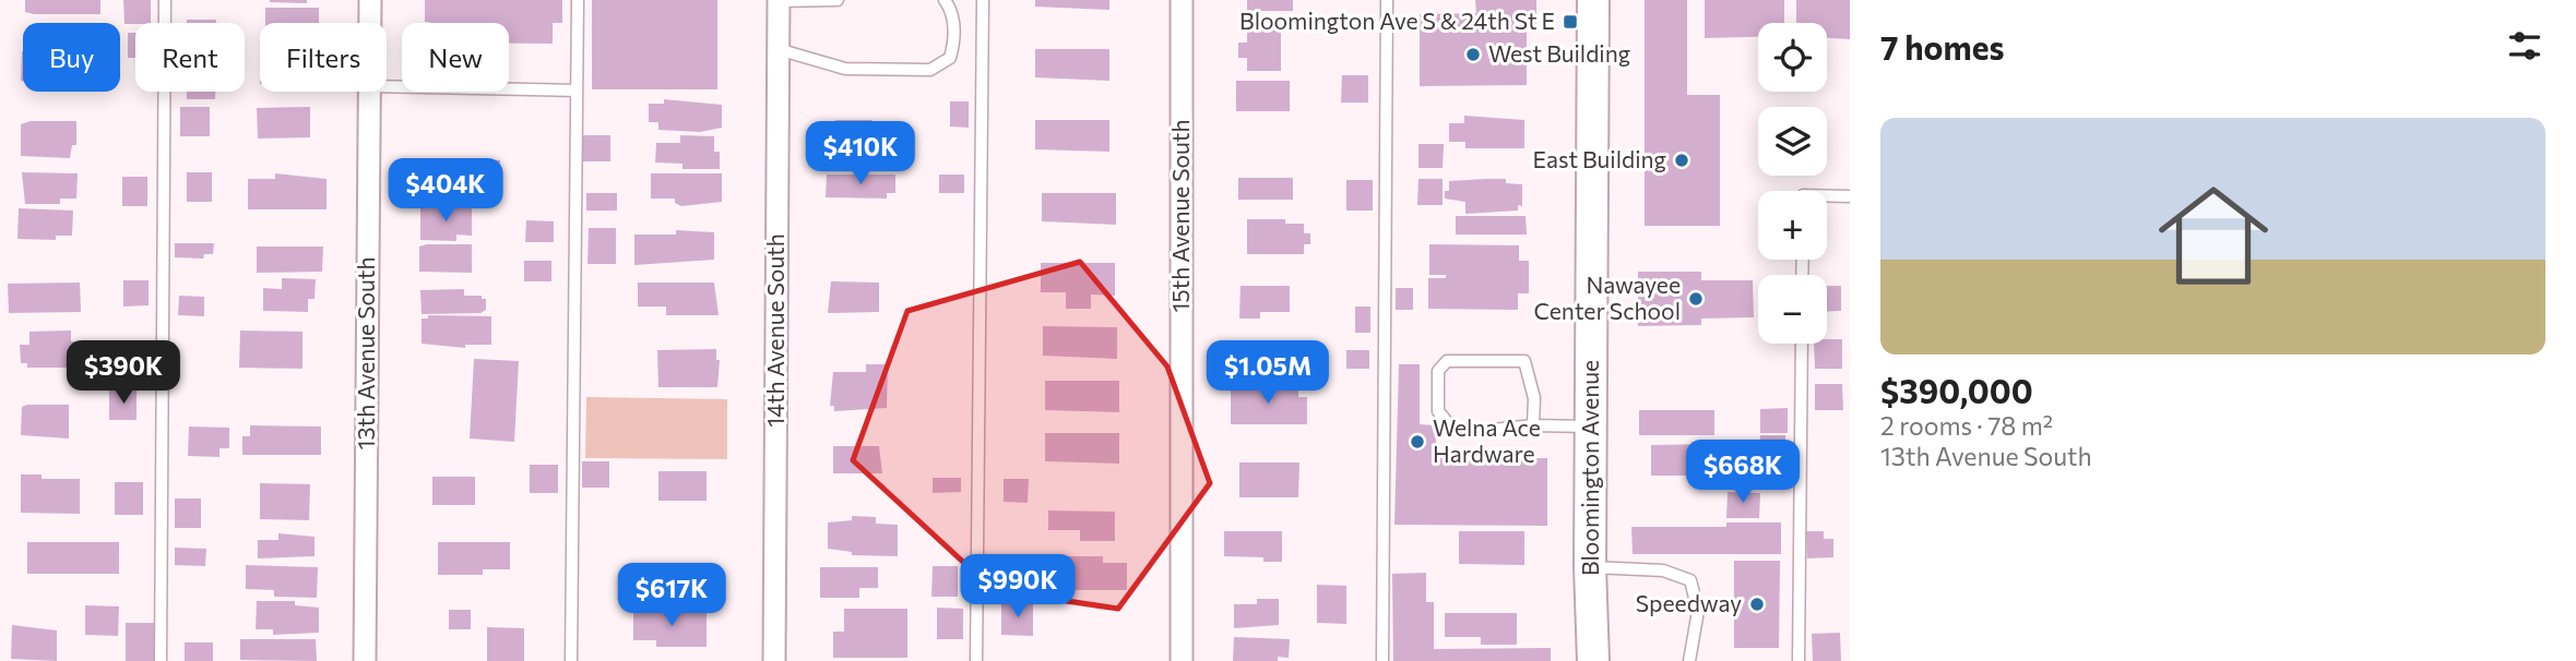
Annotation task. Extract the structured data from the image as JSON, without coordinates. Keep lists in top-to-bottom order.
{
  "streets": {
    "street": [
      "15th Avenue South",
      "14th Avenue South",
      "13th Avenue South",
      "Bloomington Avenue"
    ]
  },
  "places": {
    "transit": ["Bloomington Ave S & 24th St E"],
    "other": [
      "West Building",
      "East Building",
      "Nawayee Center School",
      "Welna Ace Hardware",
      "Speedway"
    ]
  },
  "page": {
    "heading": "7 homes",
    "map_buttons": ["+", "−"],
    "chip": [
      "Buy",
      "Rent",
      "Filters",
      "New"
    ],
    "list": [
      {
        "name": "$390,000",
        "note": "2 rooms · 78 m² · 13th Avenue South"
      }
    ],
    "price": [
      "$410K",
      "$404K",
      "$390K",
      "$1.05M",
      "$668K",
      "$990K",
      "$617K"
    ]
  }
}
